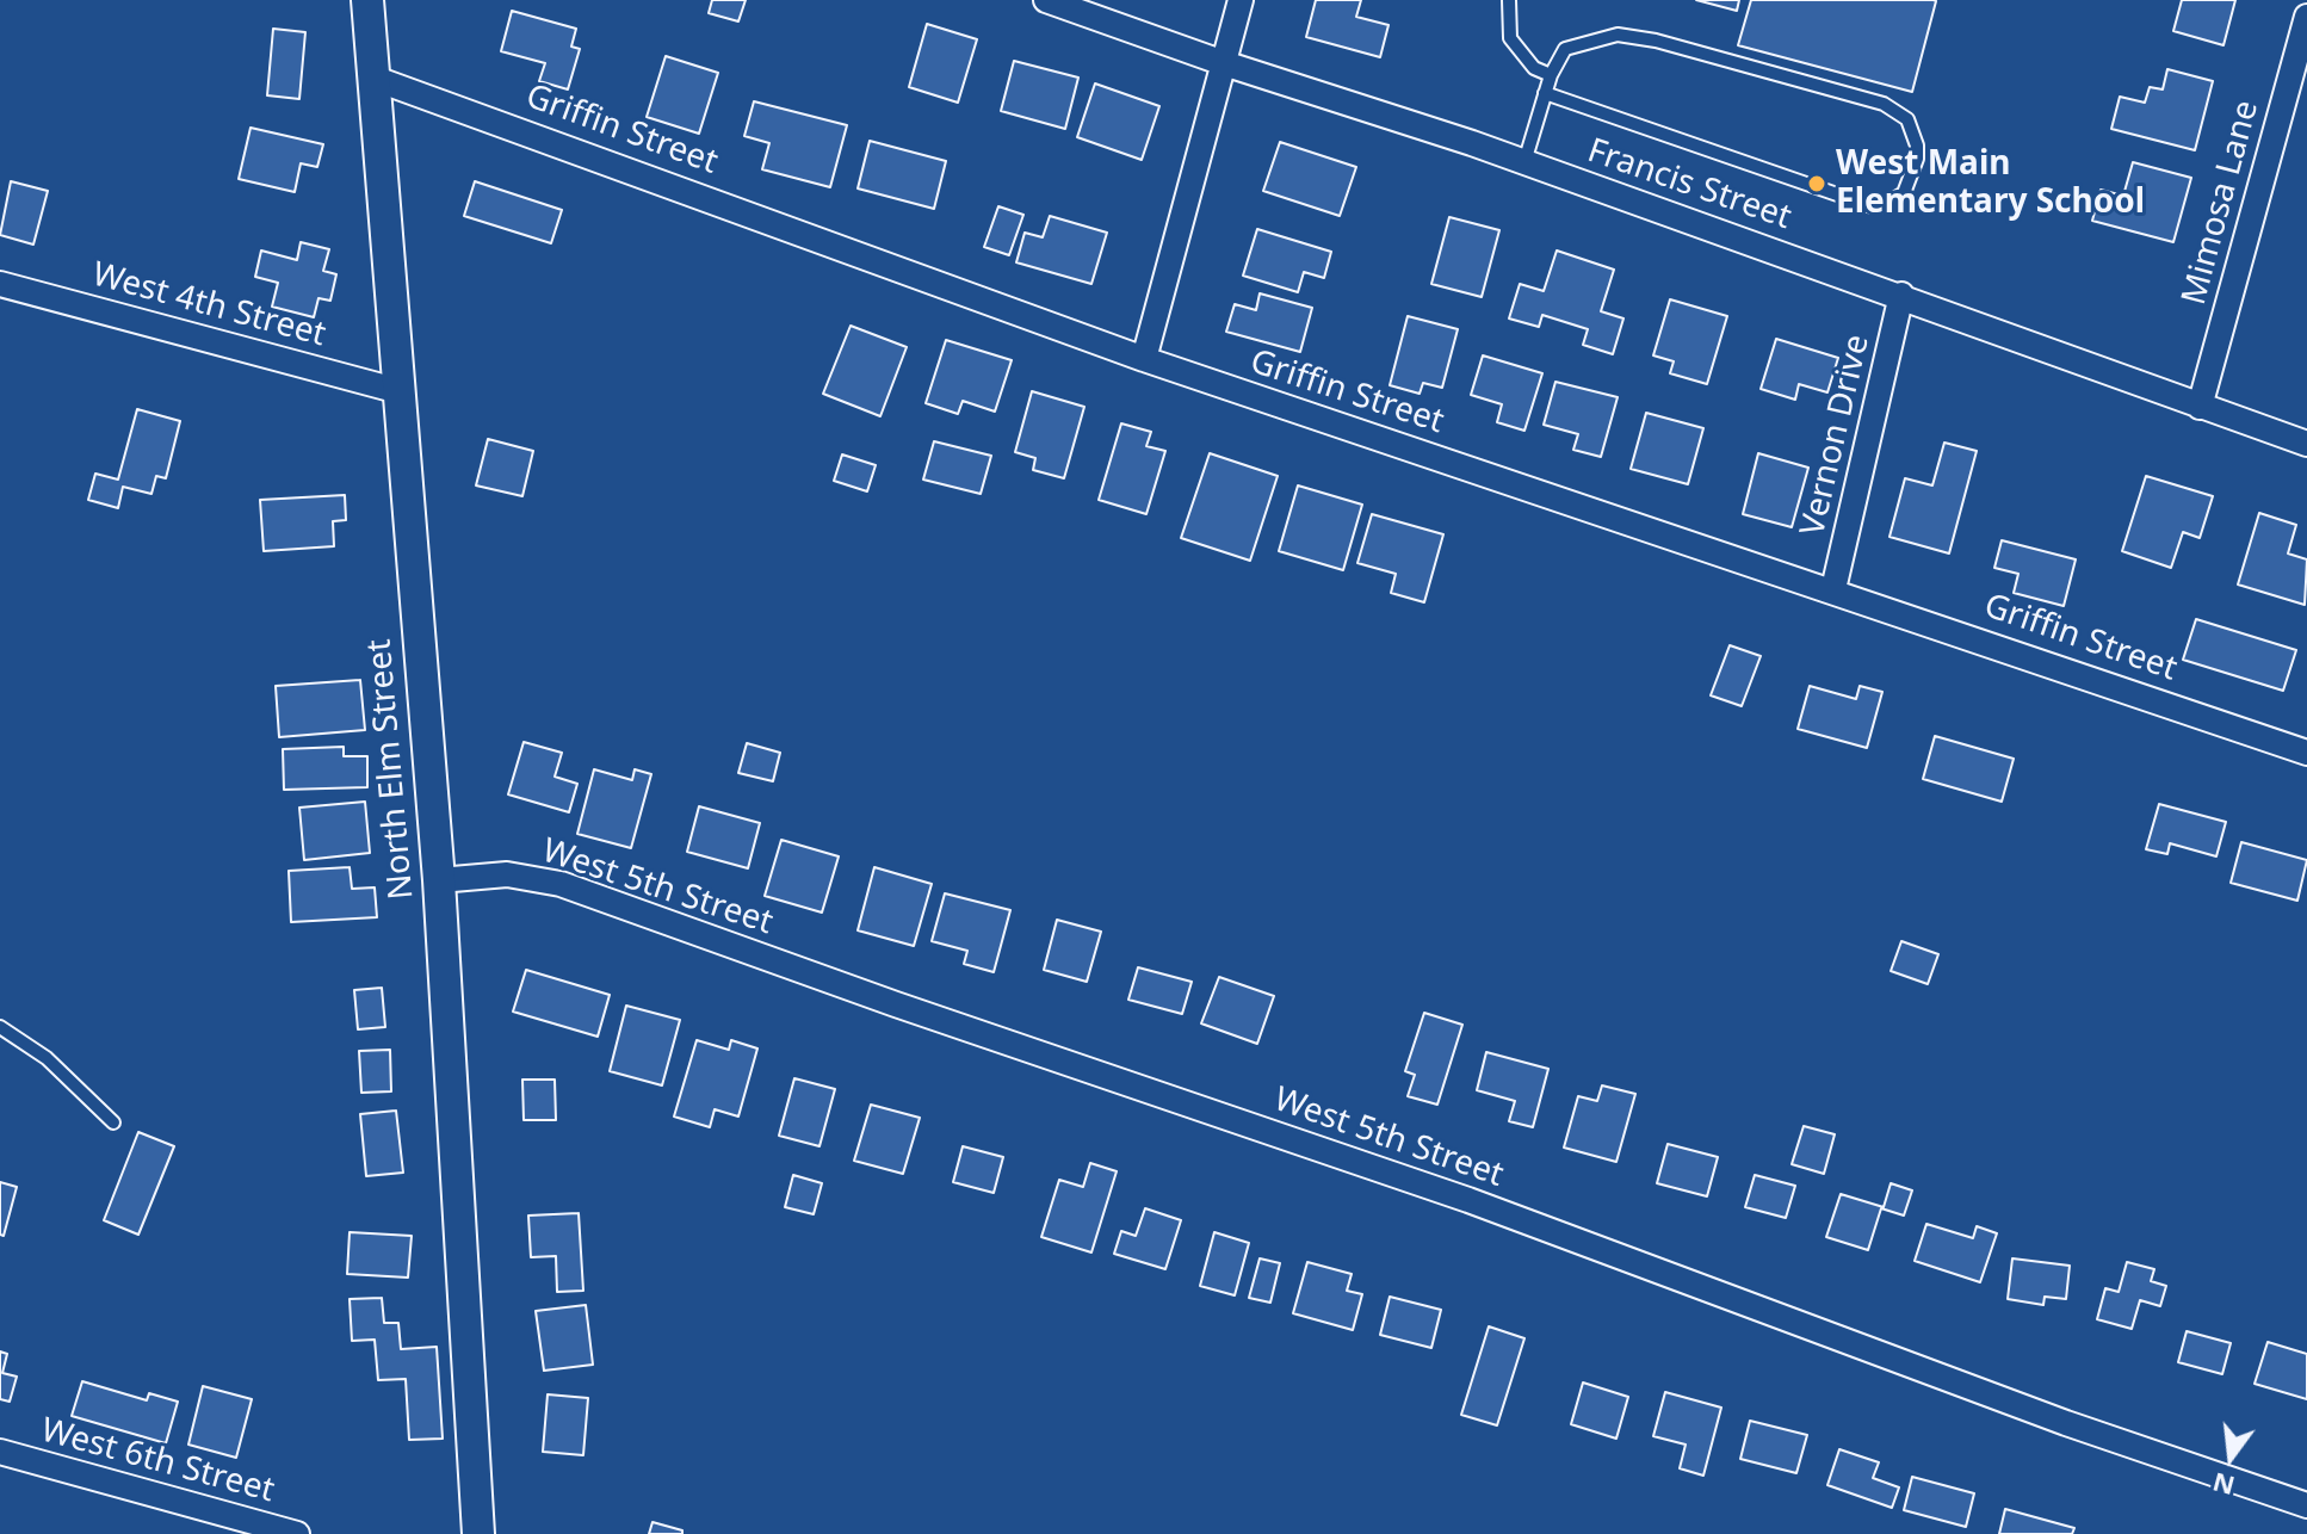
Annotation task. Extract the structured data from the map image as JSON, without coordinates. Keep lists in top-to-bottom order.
{
  "streets": {
    "street": [
      "Griffin Street",
      "Francis Street",
      "Mimosa Lane",
      "West 4th Street",
      "Vernon Drive",
      "North Elm Street",
      "West 5th Street",
      "West 6th Street"
    ]
  },
  "crossings": [
    ["Griffin Street", "Vernon Drive"],
    ["Griffin Street", "North Elm Street"],
    ["Francis Street", "Mimosa Lane"],
    ["Francis Street", "Vernon Drive"],
    ["West 4th Street", "North Elm Street"],
    ["North Elm Street", "West 5th Street"]
  ],
  "places": ["West Main Elementary School"],
  "north": "bottom"
}
